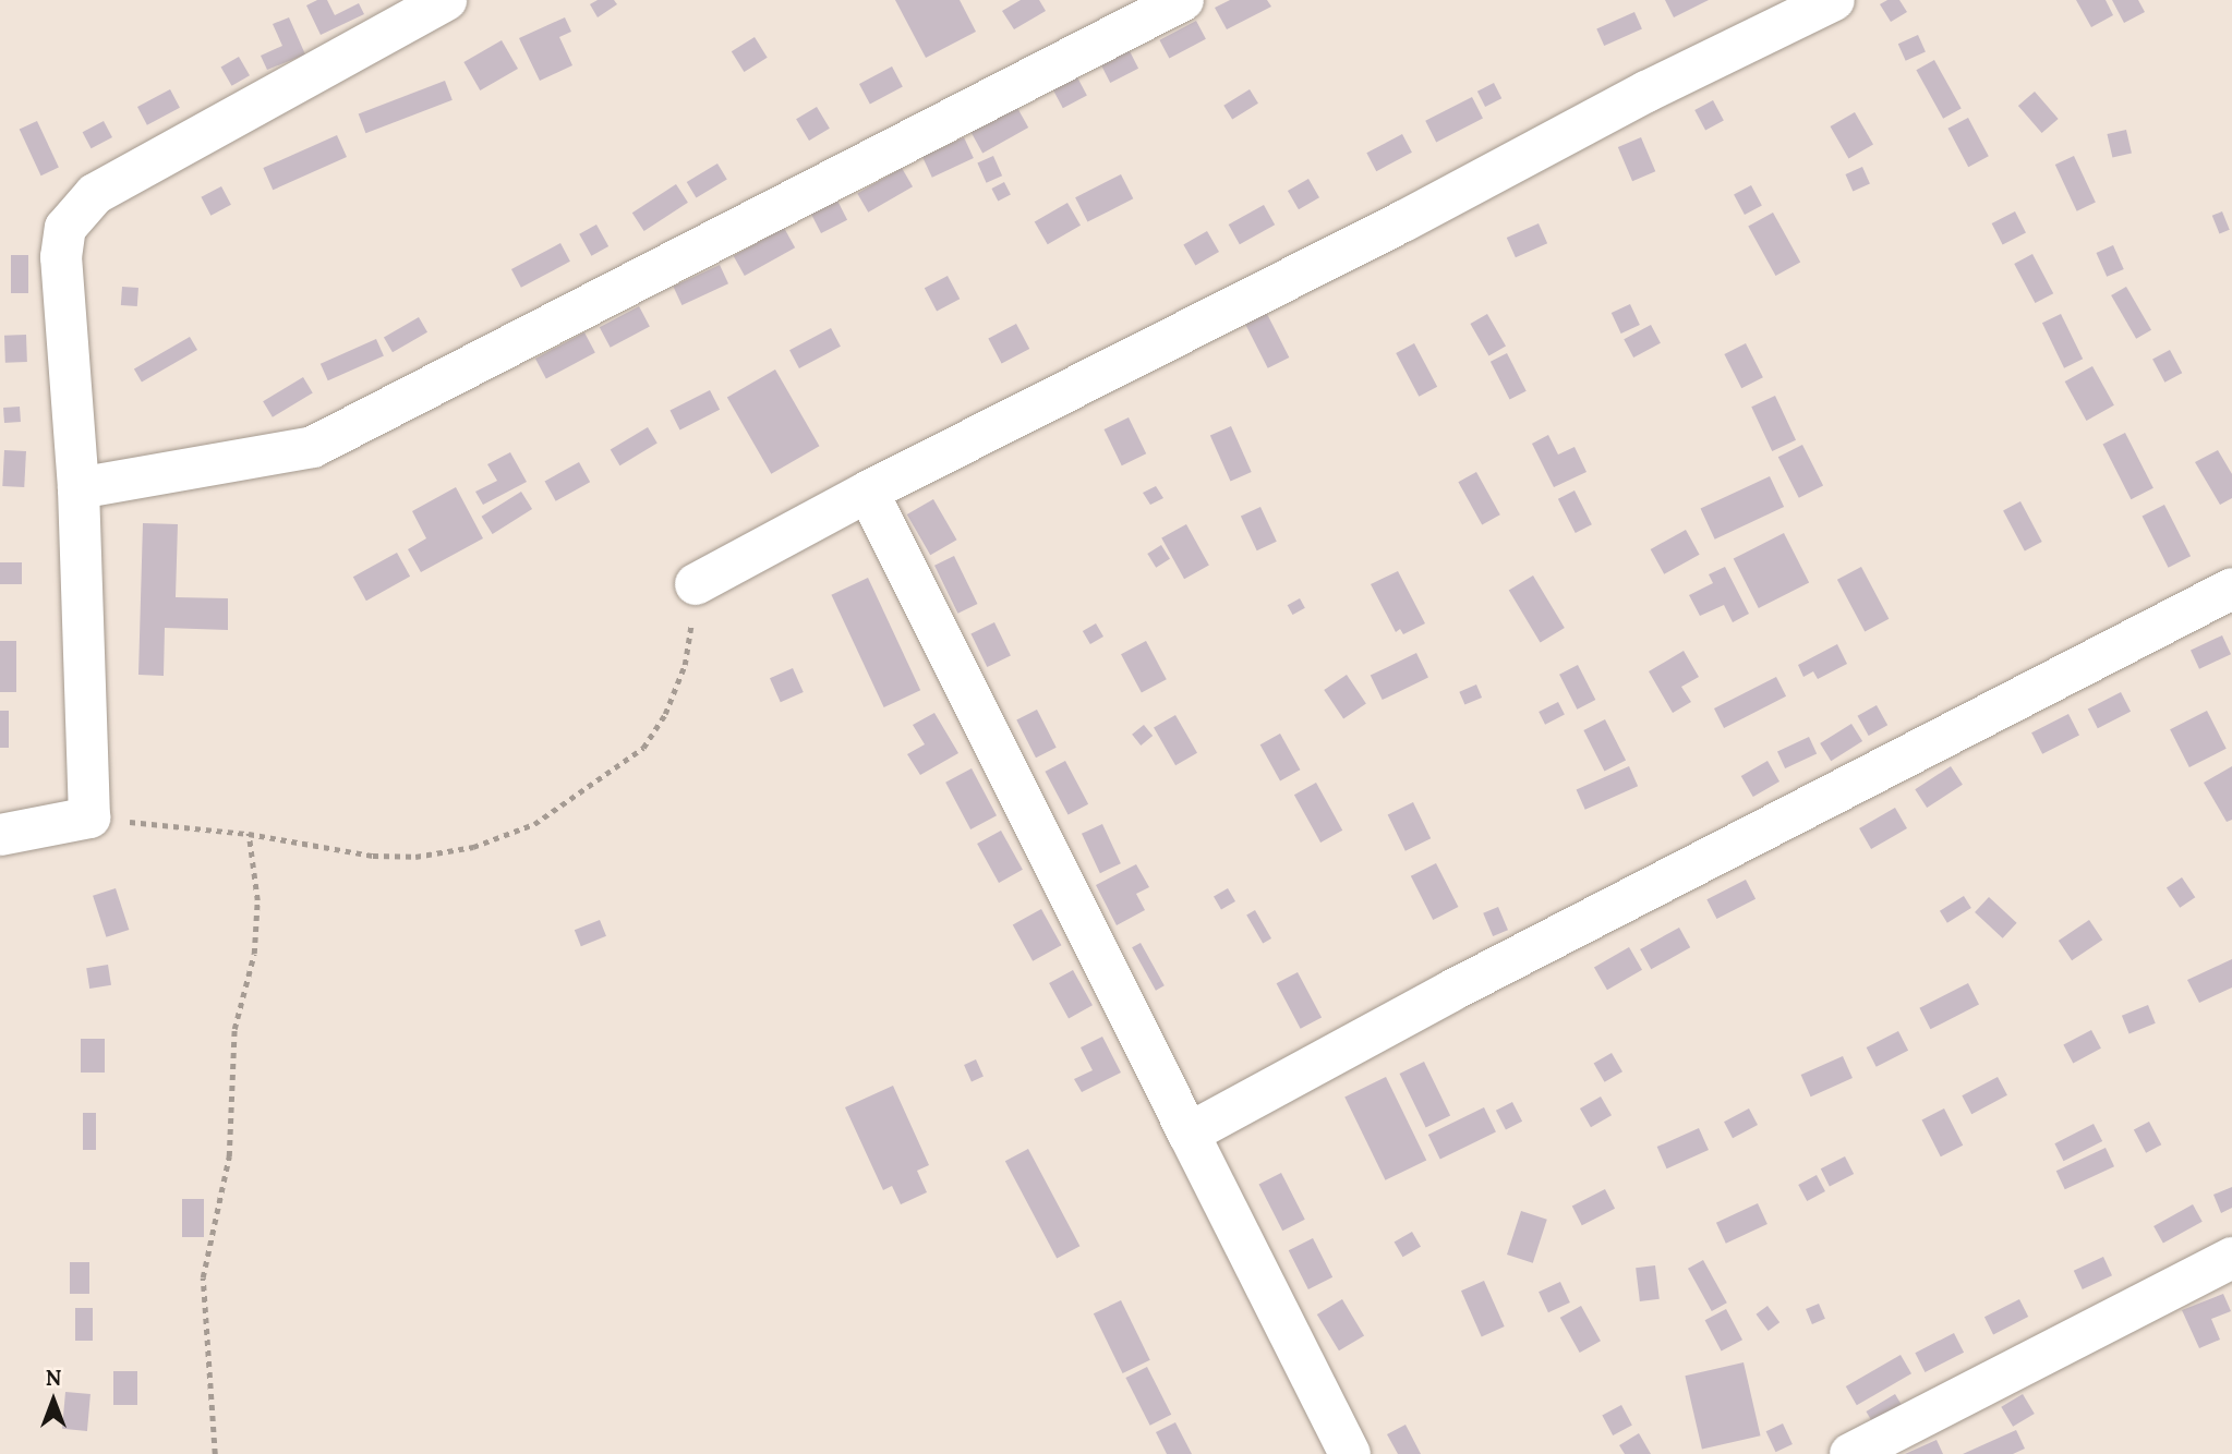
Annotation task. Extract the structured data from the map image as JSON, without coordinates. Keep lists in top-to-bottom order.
{
  "north": "top"
}
